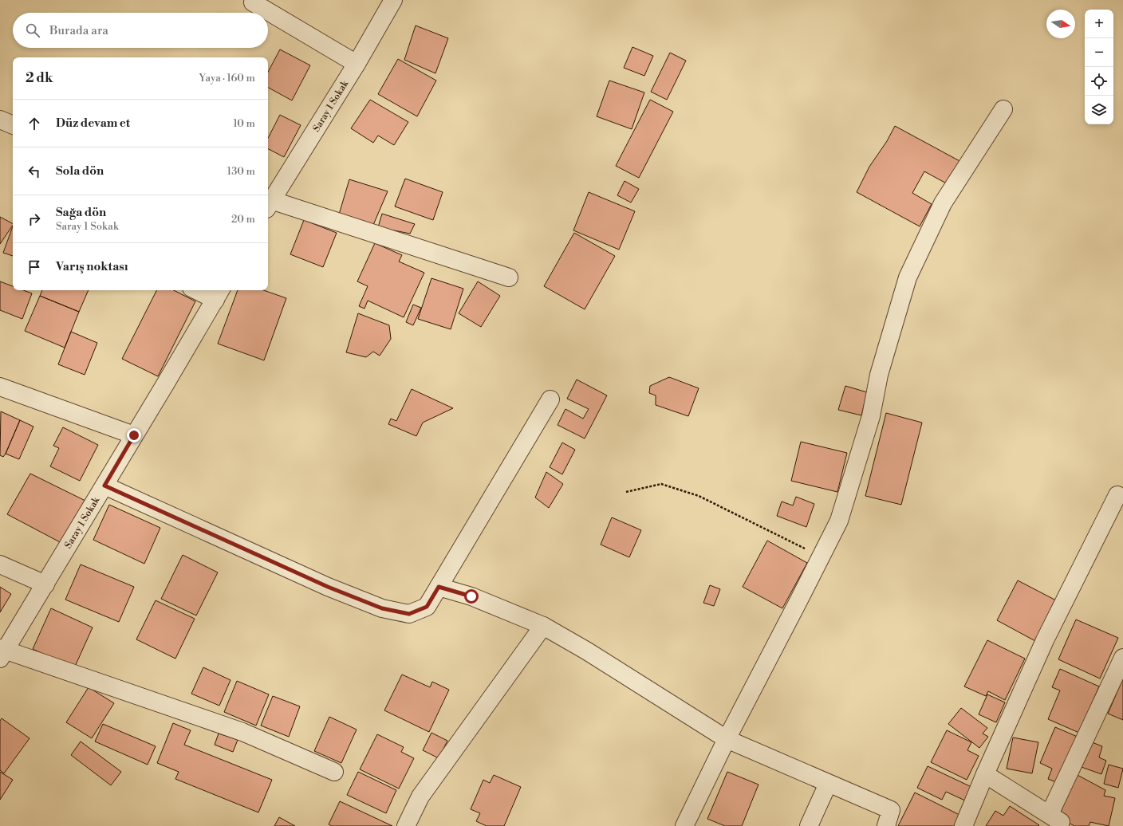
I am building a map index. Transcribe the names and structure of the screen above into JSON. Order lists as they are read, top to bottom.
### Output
{
  "streets": {
    "street": ["Saray 1 Sokak"]
  },
  "north": "right",
  "page": {
    "map_buttons": ["+", "−"],
    "search": "Burada ara",
    "heading": ["2 dk", "Yaya · 160 m"],
    "list": [
      ["Düz devam et", "10 m"],
      ["Sola dön", "130 m"],
      ["Sağa dön", "Saray 1 Sokak", "20 m"],
      "Varış noktası"
    ]
  }
}
